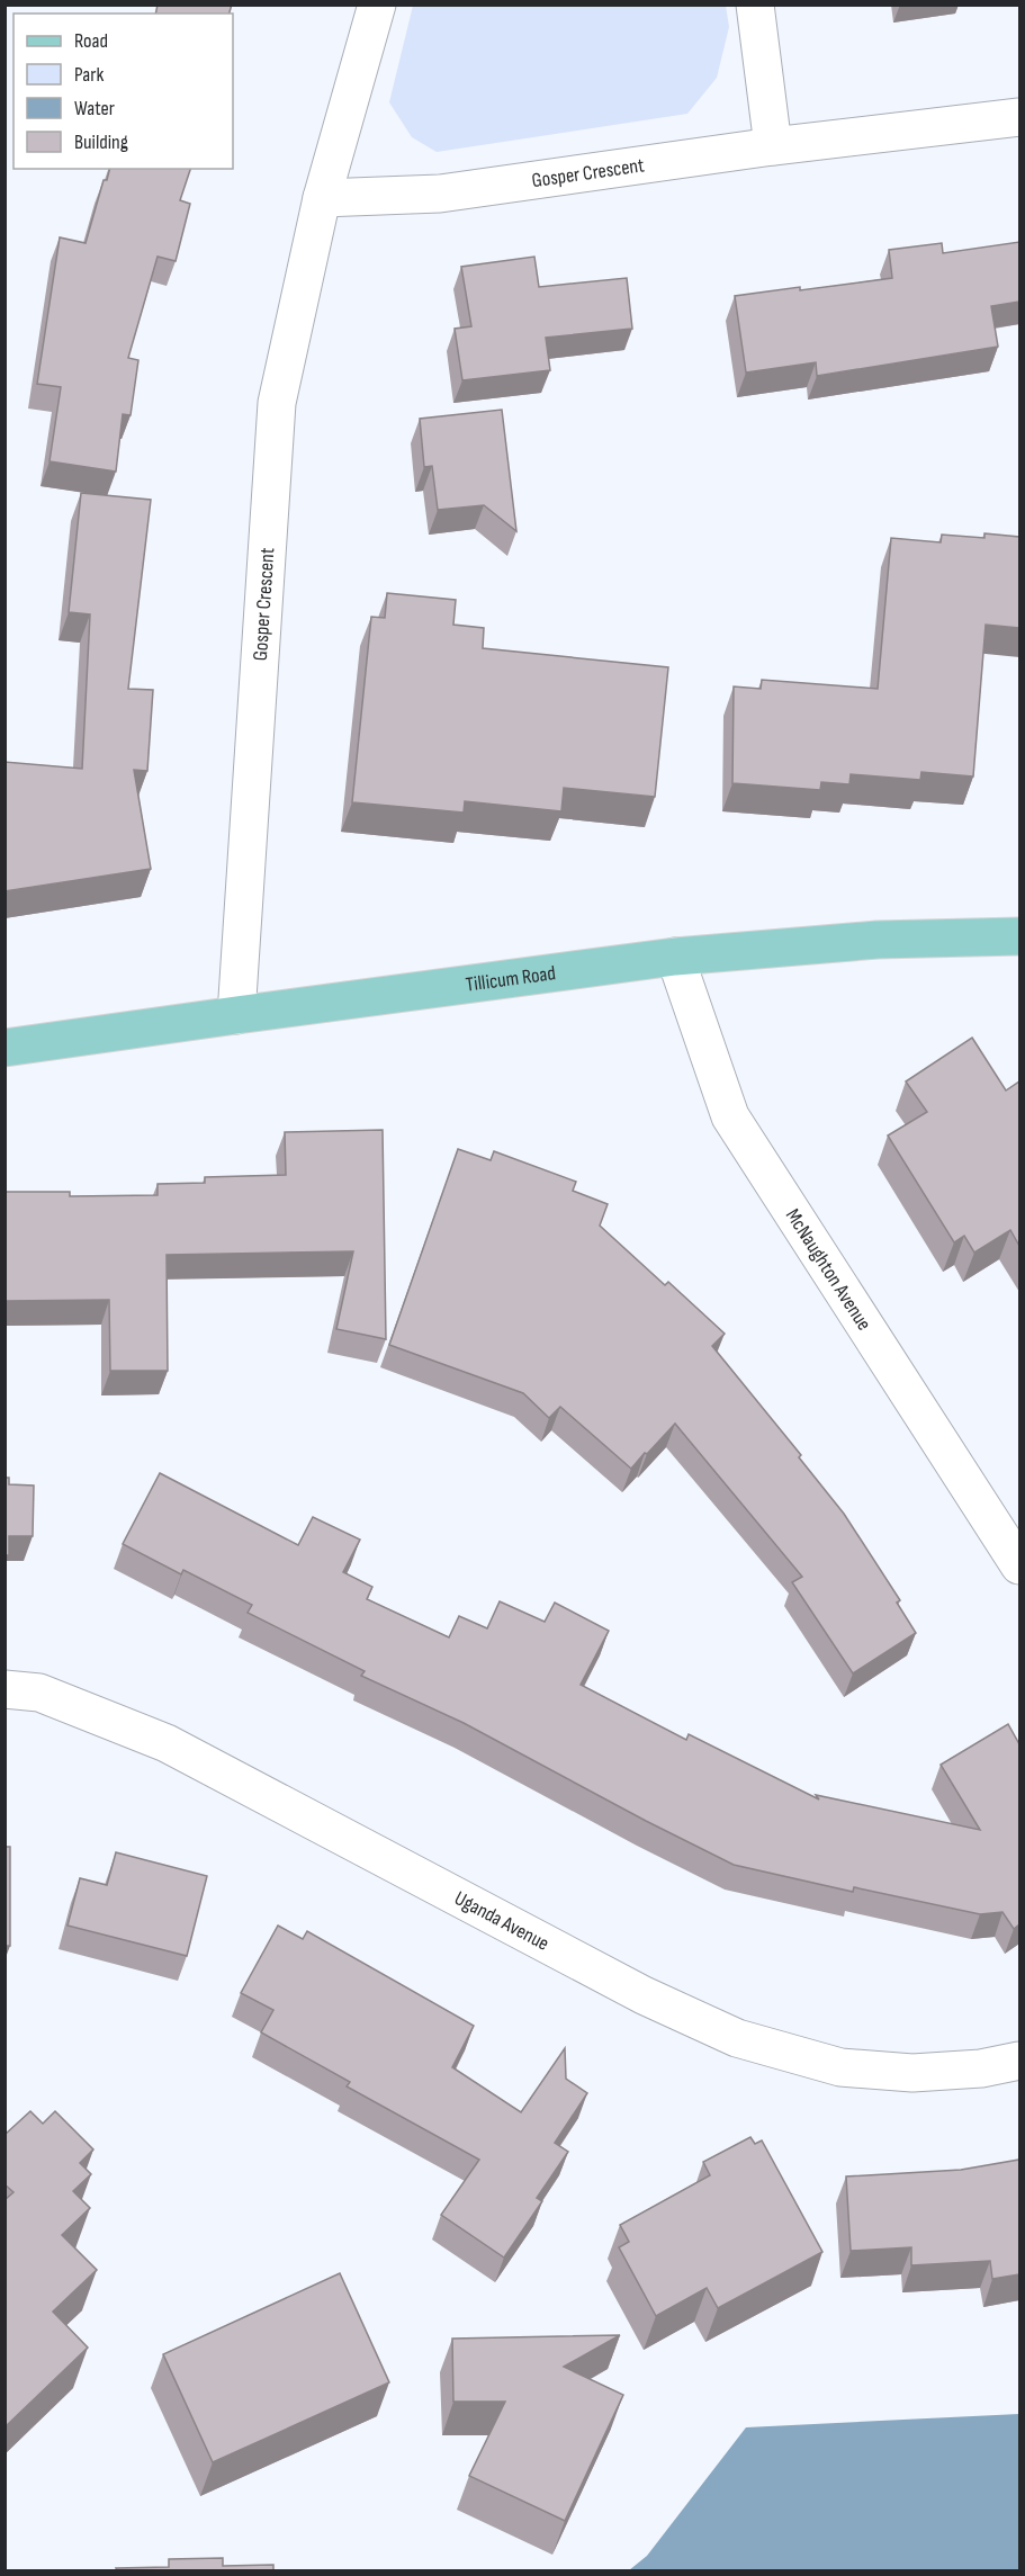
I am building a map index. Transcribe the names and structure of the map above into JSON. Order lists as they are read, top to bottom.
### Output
{
  "streets": {
    "main road": ["Tillicum Road"],
    "street": ["Gosper Crescent", "McNaughton Avenue", "Uganda Avenue"]
  },
  "crossings": [
    ["Gosper Crescent", "Tillicum Road"],
    ["Tillicum Road", "McNaughton Avenue"]
  ],
  "legend": [
    "Road",
    "Park",
    "Water",
    "Building"
  ]
}
